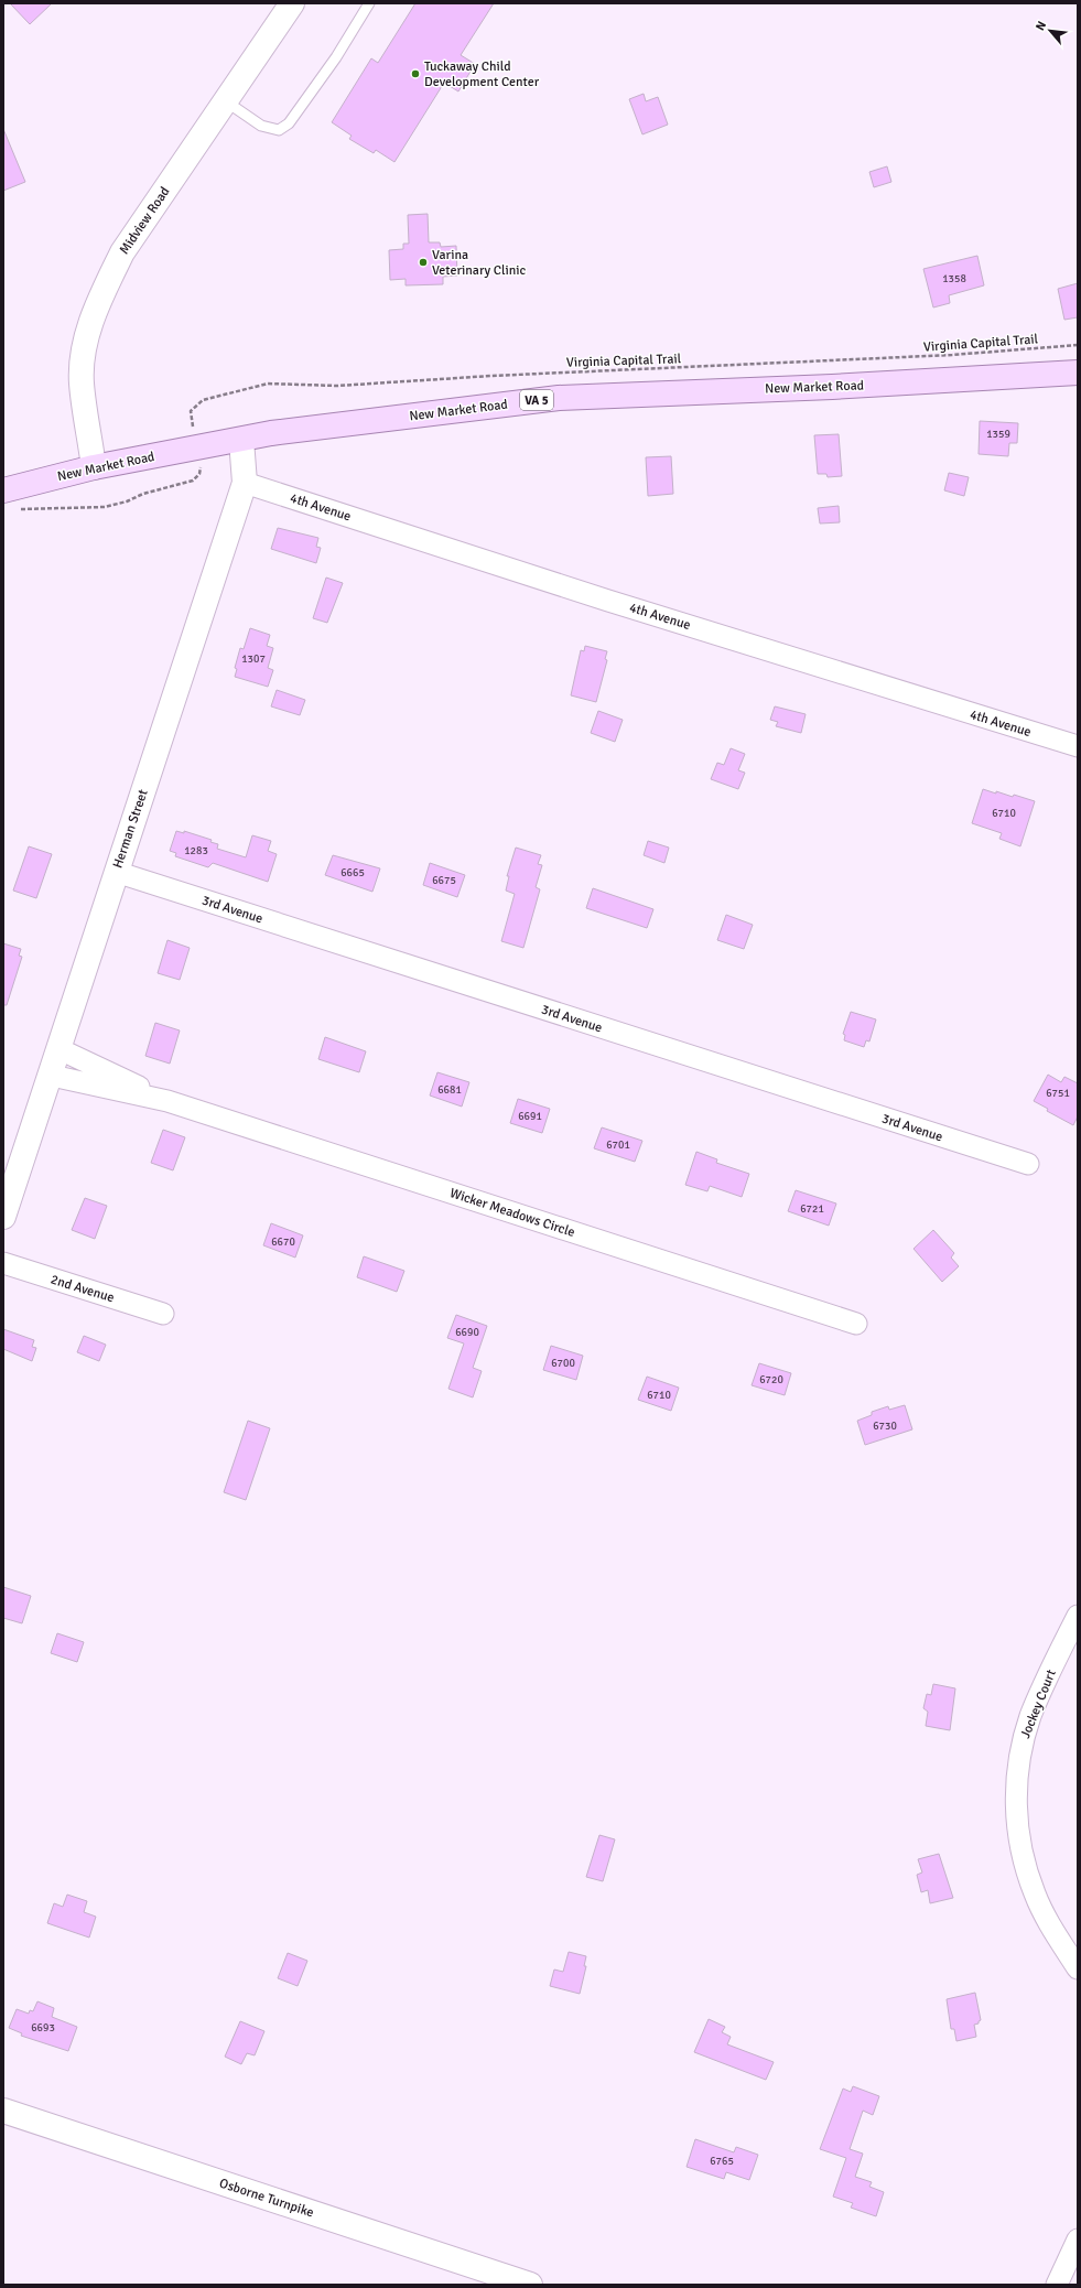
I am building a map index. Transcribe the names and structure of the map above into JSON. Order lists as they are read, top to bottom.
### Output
{
  "streets": {
    "main road": ["New Market Road", "VA 5"],
    "street": [
      "Midview Road",
      "4th Avenue",
      "Herman Street",
      "3rd Avenue",
      "Wicker Meadows Circle",
      "2nd Avenue",
      "Jockey Court",
      "Osborne Turnpike"
    ],
    "path": ["Virginia Capital Trail"]
  },
  "crossings": [
    ["Midview Road", "New Market Road"],
    ["New Market Road", "Herman Street"],
    ["4th Avenue", "Herman Street"],
    ["Herman Street", "3rd Avenue"],
    ["Herman Street", "Wicker Meadows Circle"]
  ],
  "places": ["Tuckaway Child Development Center", "Varina Veterinary Clinic"],
  "house_numbers": [
    "1358",
    "1359",
    "1307",
    "6710",
    "1283",
    "6665",
    "6675",
    "6681",
    "6751",
    "6691",
    "6701",
    "6721",
    "6670",
    "6690",
    "6700",
    "6720",
    "6710",
    "6730",
    "6693",
    "6765"
  ],
  "north": "top left"
}
